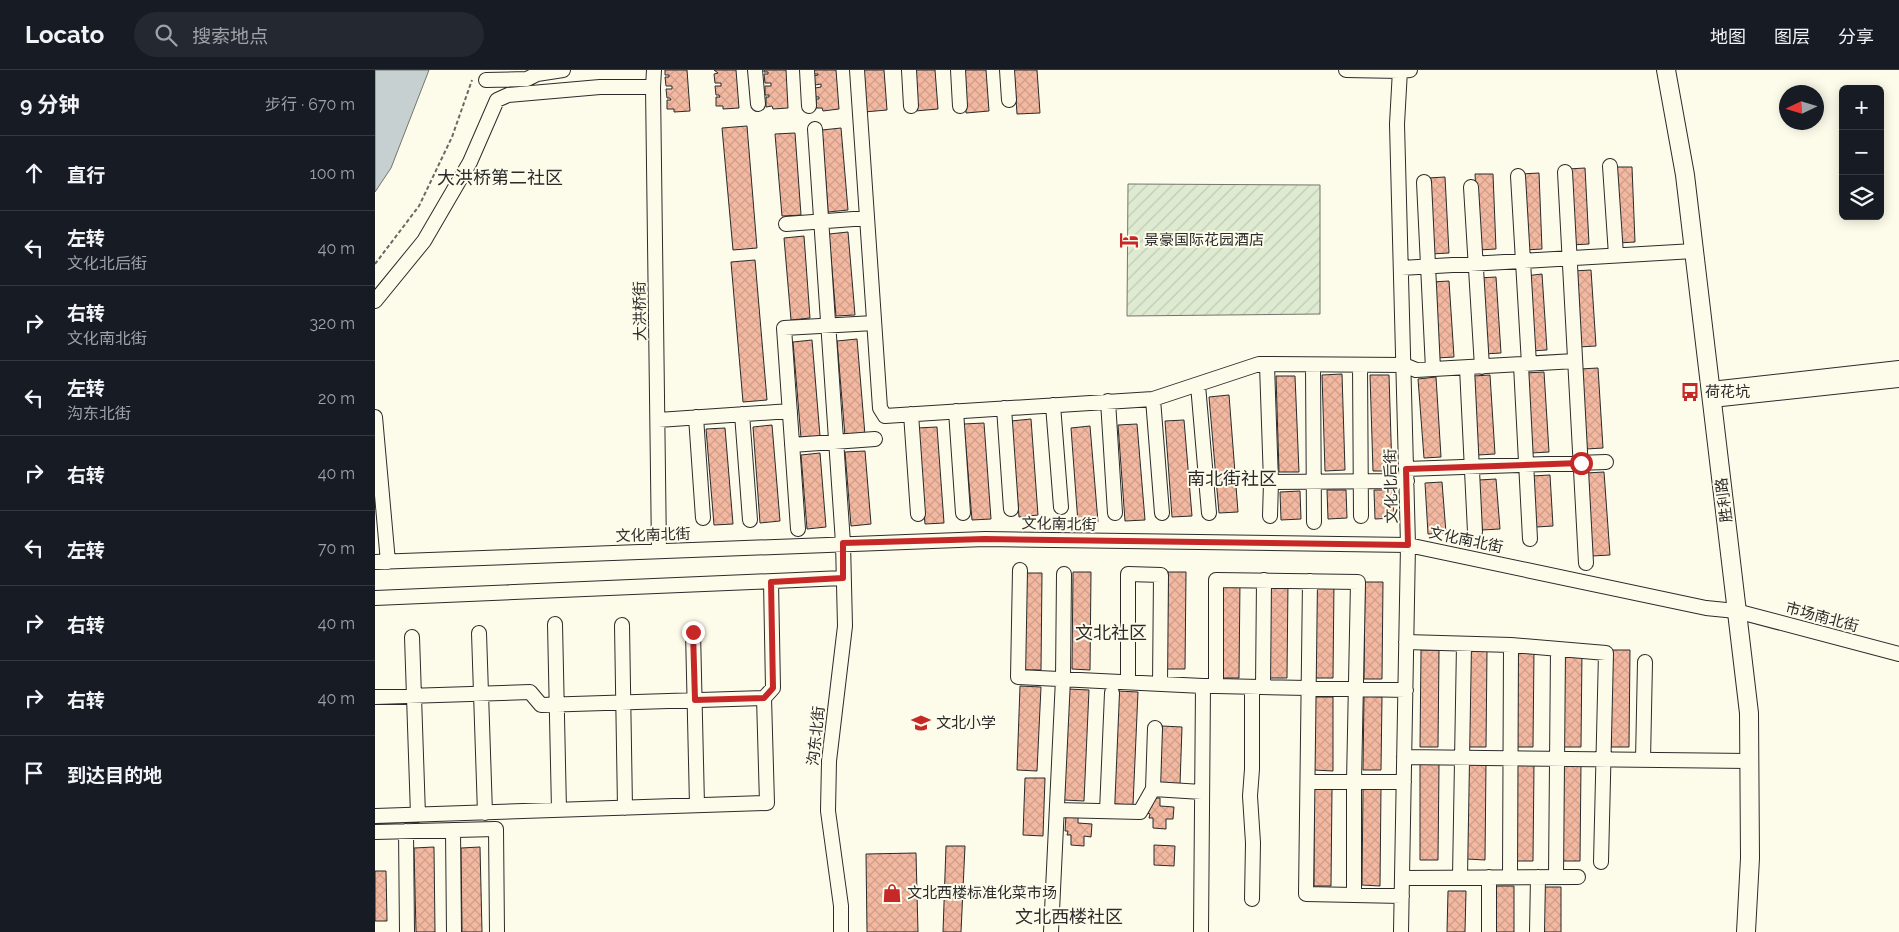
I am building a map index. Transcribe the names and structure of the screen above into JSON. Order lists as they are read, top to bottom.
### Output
{
  "streets": {
    "main road": ["胜利路"],
    "street": [
      "大洪桥街",
      "文化北后街",
      "文化南北街",
      "市场南北街",
      "沟东北街"
    ]
  },
  "crossings": [
    ["大洪桥街", "文化南北街"],
    ["文化北后街", "文化南北街"],
    ["胜利路", "文化南北街"],
    ["胜利路", "市场南北街"],
    ["文化南北街", "市场南北街"],
    ["文化南北街", "沟东北街"]
  ],
  "districts": [
    "大洪桥第二社区",
    "南北街社区",
    "文北社区",
    "文北西楼社区"
  ],
  "places": {
    "hotel": ["景豪国际花园酒店"],
    "bus stop": ["荷花坑"],
    "school or university": ["文北小学"],
    "shop": ["文北西楼标准化菜市场"]
  },
  "north": "left",
  "page": {
    "header": "Locato",
    "search": "搜索地点",
    "nav": ["地图", "图层", "分享"],
    "heading": ["9 分钟", "步行 · 670 m"],
    "map_buttons": ["+", "−"],
    "list": [
      ["直行", "100 m"],
      ["左转", "文化北后街", "40 m"],
      ["右转", "文化南北街", "320 m"],
      ["左转", "沟东北街", "20 m"],
      ["右转", "40 m"],
      ["左转", "70 m"],
      ["右转", "40 m"],
      ["右转", "40 m"],
      "到达目的地"
    ]
  }
}
